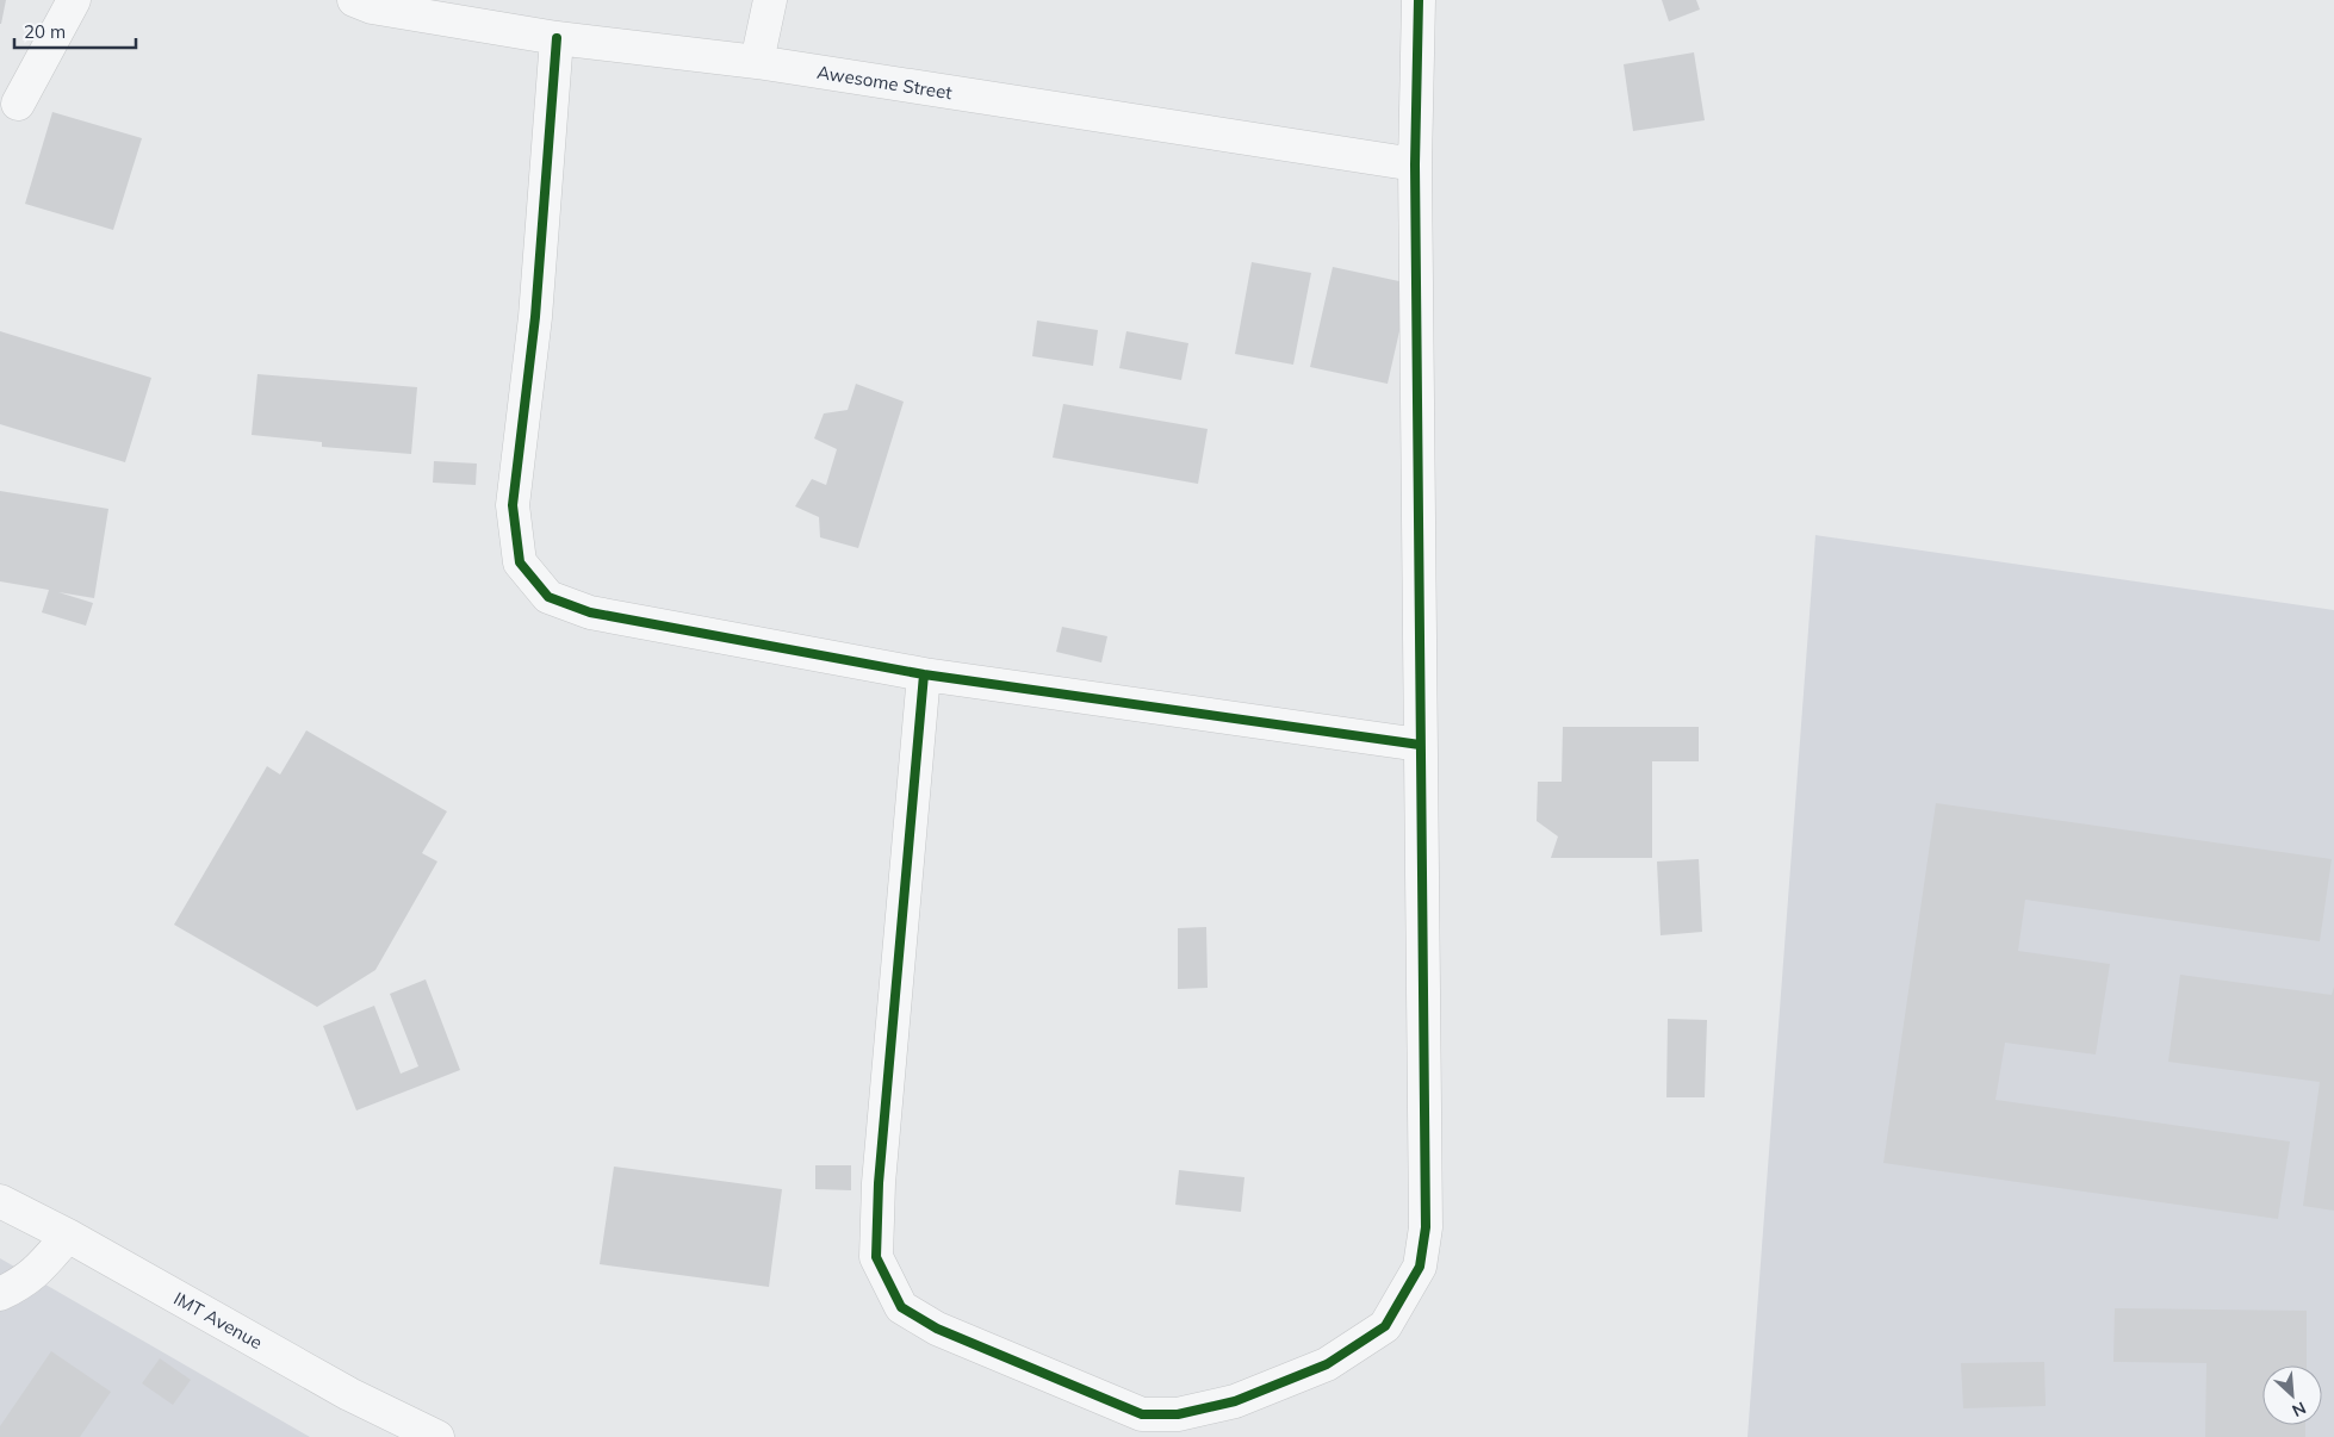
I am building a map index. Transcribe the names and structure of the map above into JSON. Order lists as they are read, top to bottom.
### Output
{
  "streets": {
    "street": ["Awesome Street", "IMT Avenue"]
  },
  "scale_bar": "20 m",
  "north": "bottom right"
}
